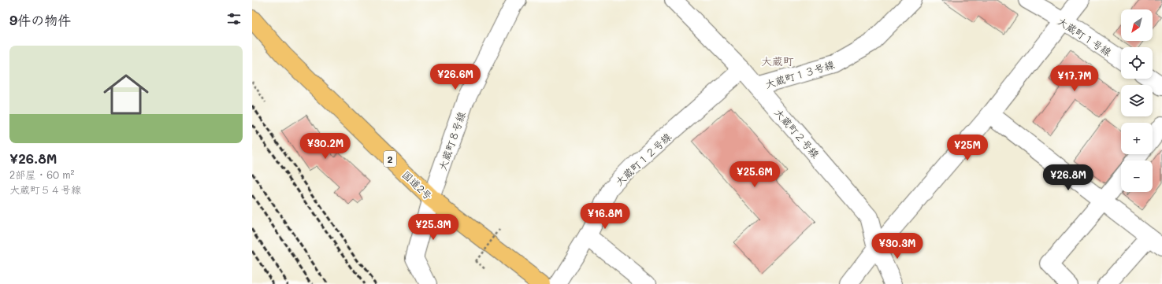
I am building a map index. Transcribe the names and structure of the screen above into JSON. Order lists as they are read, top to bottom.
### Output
{
  "streets": {
    "highway": ["2", "国道2号"],
    "street": [
      "大蔵町１号線",
      "大蔵町１３号線",
      "大蔵町２号線",
      "大蔵町８号線",
      "大蔵町１２号線"
    ]
  },
  "crossings": [
    ["大蔵町１３号線", "大蔵町２号線"],
    ["大蔵町２号線", "大蔵町１２号線"],
    ["大蔵町８号線", "国道2号"]
  ],
  "districts": ["大蔵町"],
  "north": "bottom left",
  "page": {
    "heading": "9件の物件",
    "map_buttons": ["+", "−"],
    "list": [
      {
        "name": "¥26.8M",
        "note": "2部屋 · 60 m² · 大蔵町５４号線"
      }
    ],
    "price": [
      "¥26.6M",
      "¥17.7M",
      "¥30.2M",
      "¥25M",
      "¥25.6M",
      "¥26.8M",
      "¥16.8M",
      "¥25.3M",
      "¥30.3M"
    ]
  }
}
